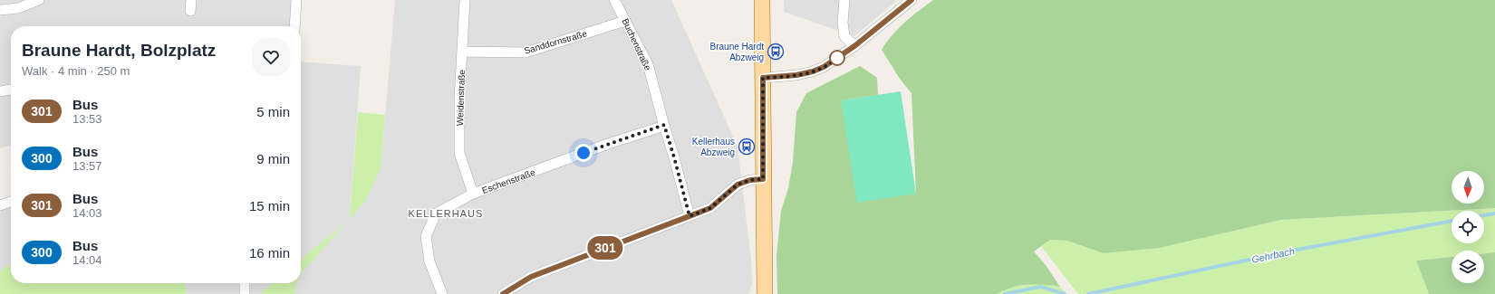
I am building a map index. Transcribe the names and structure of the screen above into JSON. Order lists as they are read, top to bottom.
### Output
{
  "streets": {
    "street": [
      "Sanddornstraße",
      "Buchenstraße",
      "Weidenstraße",
      "Eschenstraße"
    ]
  },
  "crossings": [
    ["Sanddornstraße", "Buchenstraße"],
    ["Sanddornstraße", "Weidenstraße"],
    ["Buchenstraße", "Eschenstraße"],
    ["Weidenstraße", "Eschenstraße"]
  ],
  "districts": ["KELLERHAUS"],
  "water": ["Gehrbach"],
  "places": {
    "bus stop": ["Braune Hardt Abzweig", "Kellerhaus Abzweig"]
  },
  "lines": ["bus line 301"],
  "north": "bottom",
  "page": {
    "on_map": "301",
    "heading": ["Braune Hardt, Bolzplatz", "Walk · 4 min · 250 m"],
    "list": [
      {
        "mark": "301",
        "name": "Bus",
        "note": "13:53",
        "value": "5 min"
      },
      {
        "mark": "300",
        "name": "Bus",
        "note": "13:57",
        "value": "9 min"
      },
      {
        "mark": "301",
        "name": "Bus",
        "note": "14:03",
        "value": "15 min"
      },
      {
        "mark": "300",
        "name": "Bus",
        "note": "14:04",
        "value": "16 min"
      }
    ]
  }
}
